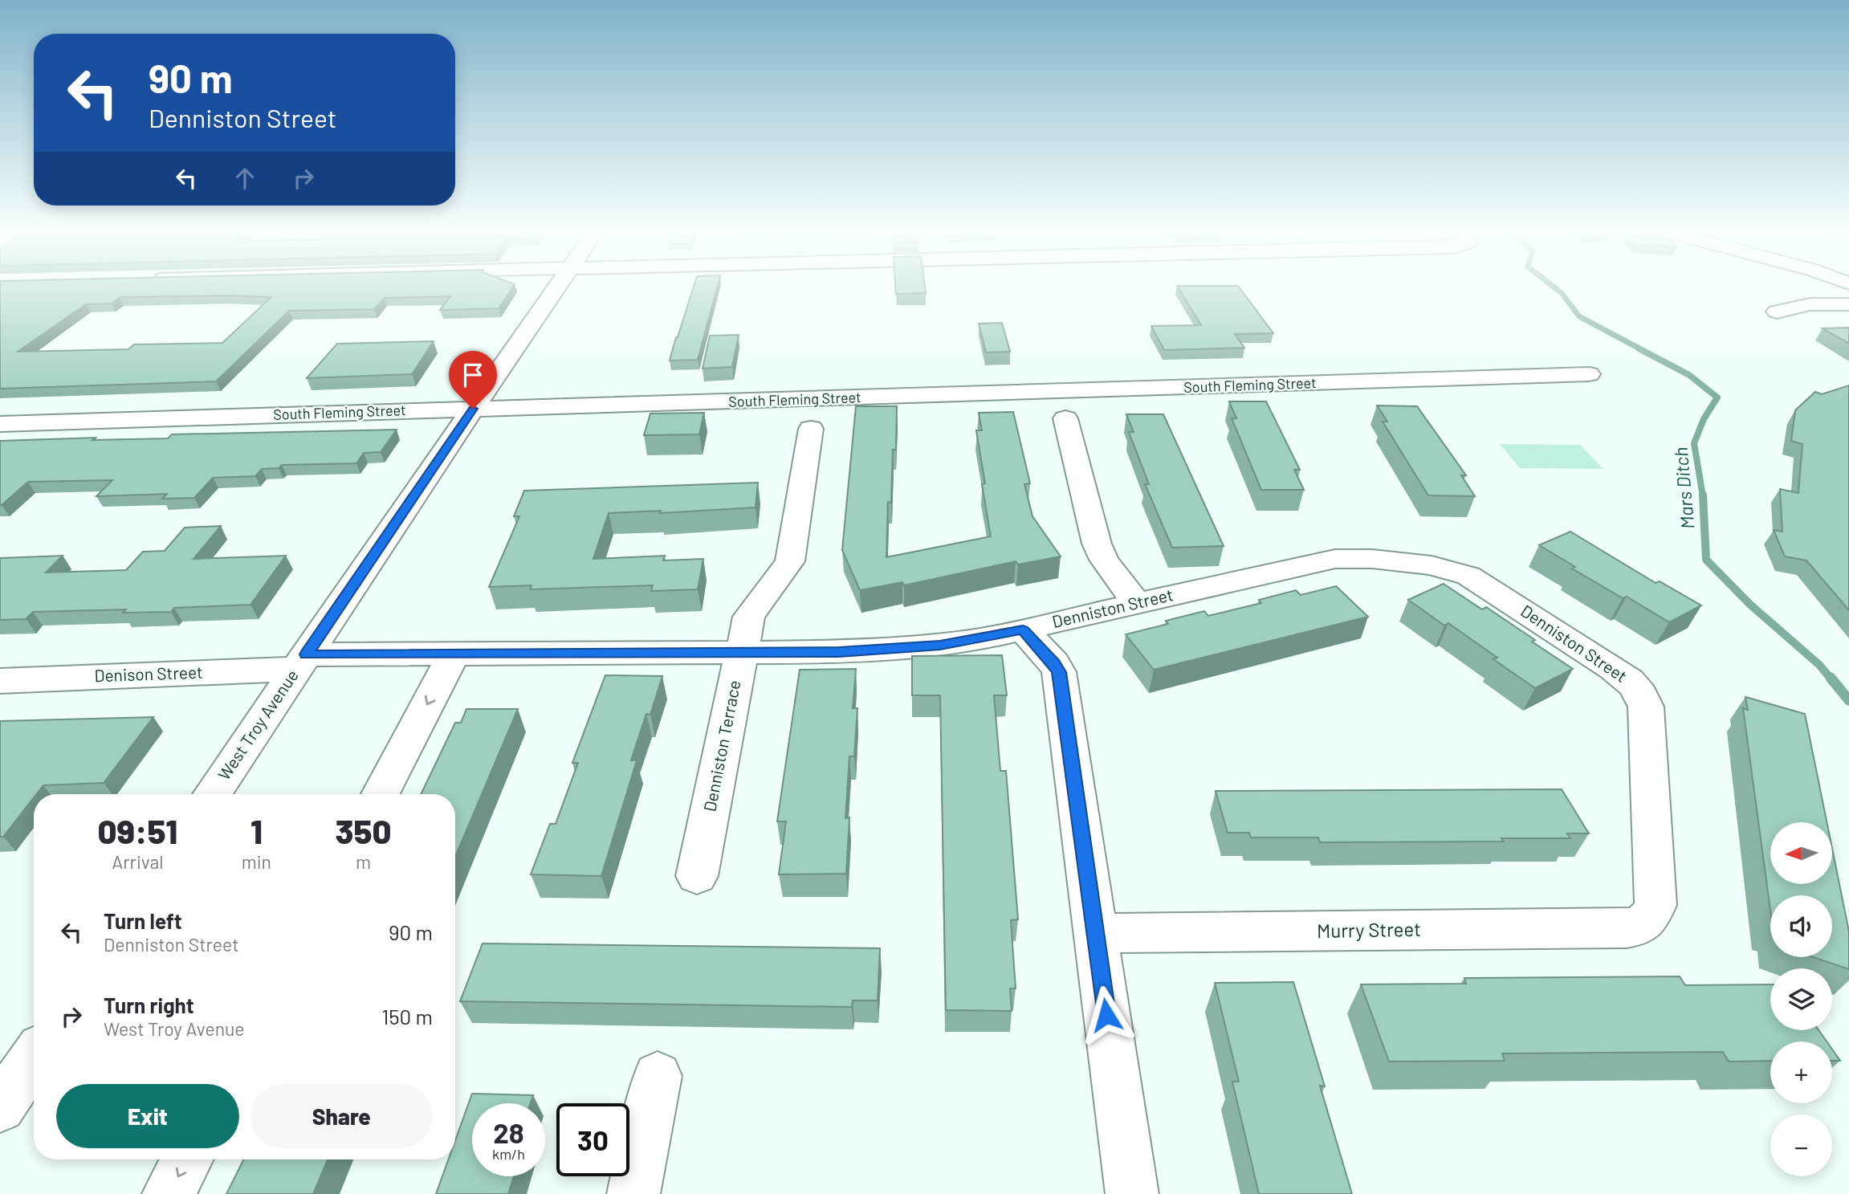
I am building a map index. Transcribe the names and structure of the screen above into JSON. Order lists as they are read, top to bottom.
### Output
{
  "streets": {
    "street": [
      "South Fleming Street",
      "Denniston Street",
      "Denison Street",
      "West Troy Avenue",
      "Denniston Terrace",
      "Murry Street"
    ]
  },
  "crossings": [
    ["South Fleming Street", "West Troy Avenue"],
    ["Denniston Street", "Denison Street"],
    ["Denniston Street", "West Troy Avenue"],
    ["Denniston Street", "Denniston Terrace"],
    ["Denniston Street", "Murry Street"],
    ["Denison Street", "West Troy Avenue"]
  ],
  "water": ["Mars Ditch"],
  "north": "left",
  "page": {
    "turn": ["90 m", "Denniston Street"],
    "eta": [
      "09:51",
      "Arrival",
      "1",
      "min",
      "350",
      "m"
    ],
    "map_buttons": ["+", "−"],
    "list": [
      {
        "name": "Turn left",
        "note": "Denniston Street",
        "value": "90 m"
      },
      {
        "name": "Turn right",
        "note": "West Troy Avenue",
        "value": "150 m"
      }
    ],
    "buttons": ["Exit", "Share"],
    "speed": "28 km/h",
    "limit": "30"
  }
}
